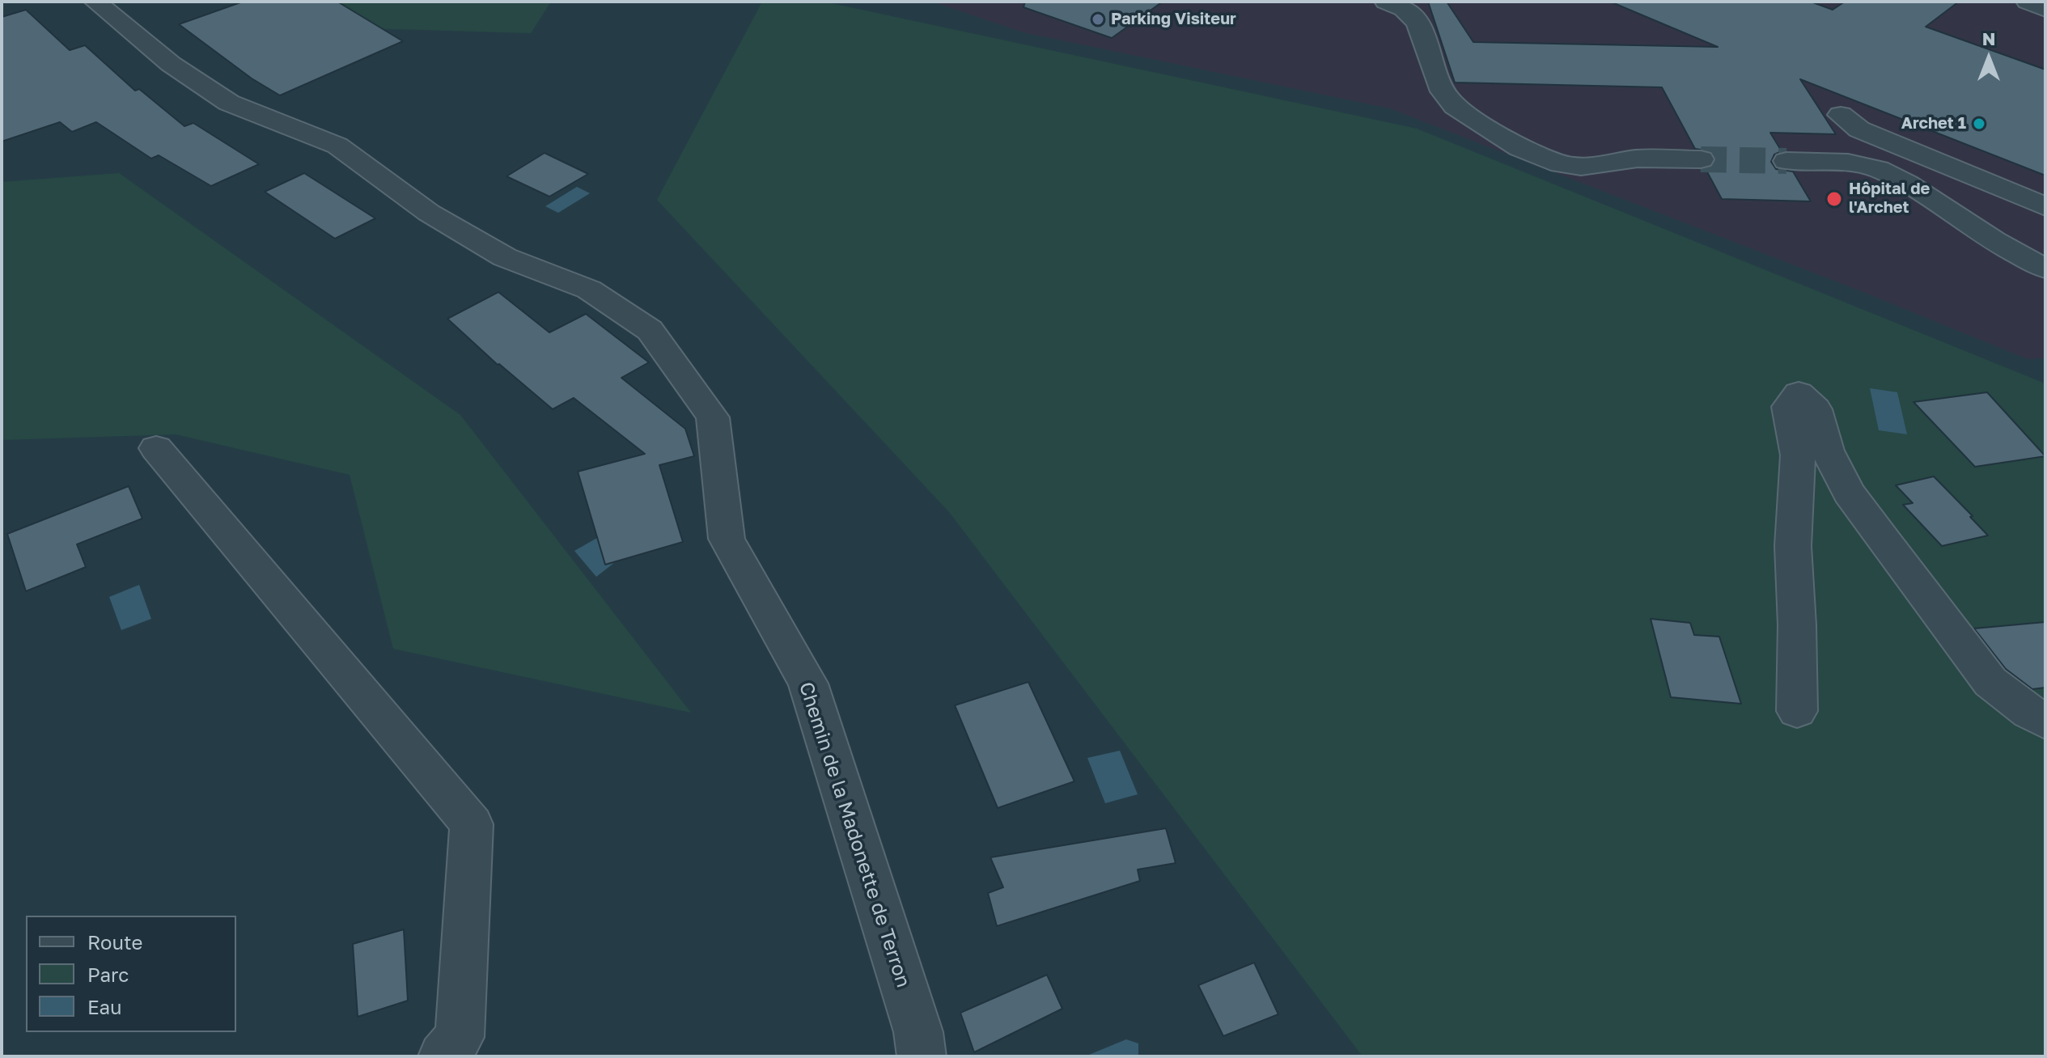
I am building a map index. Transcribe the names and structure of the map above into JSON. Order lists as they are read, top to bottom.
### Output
{
  "streets": {
    "street": ["Chemin de la Madonette de Terron"]
  },
  "places": ["Parking Visiteur", "Archet 1", "Hôpital de l'Archet"],
  "legend": ["Route", "Parc", "Eau"],
  "north": "top"
}
